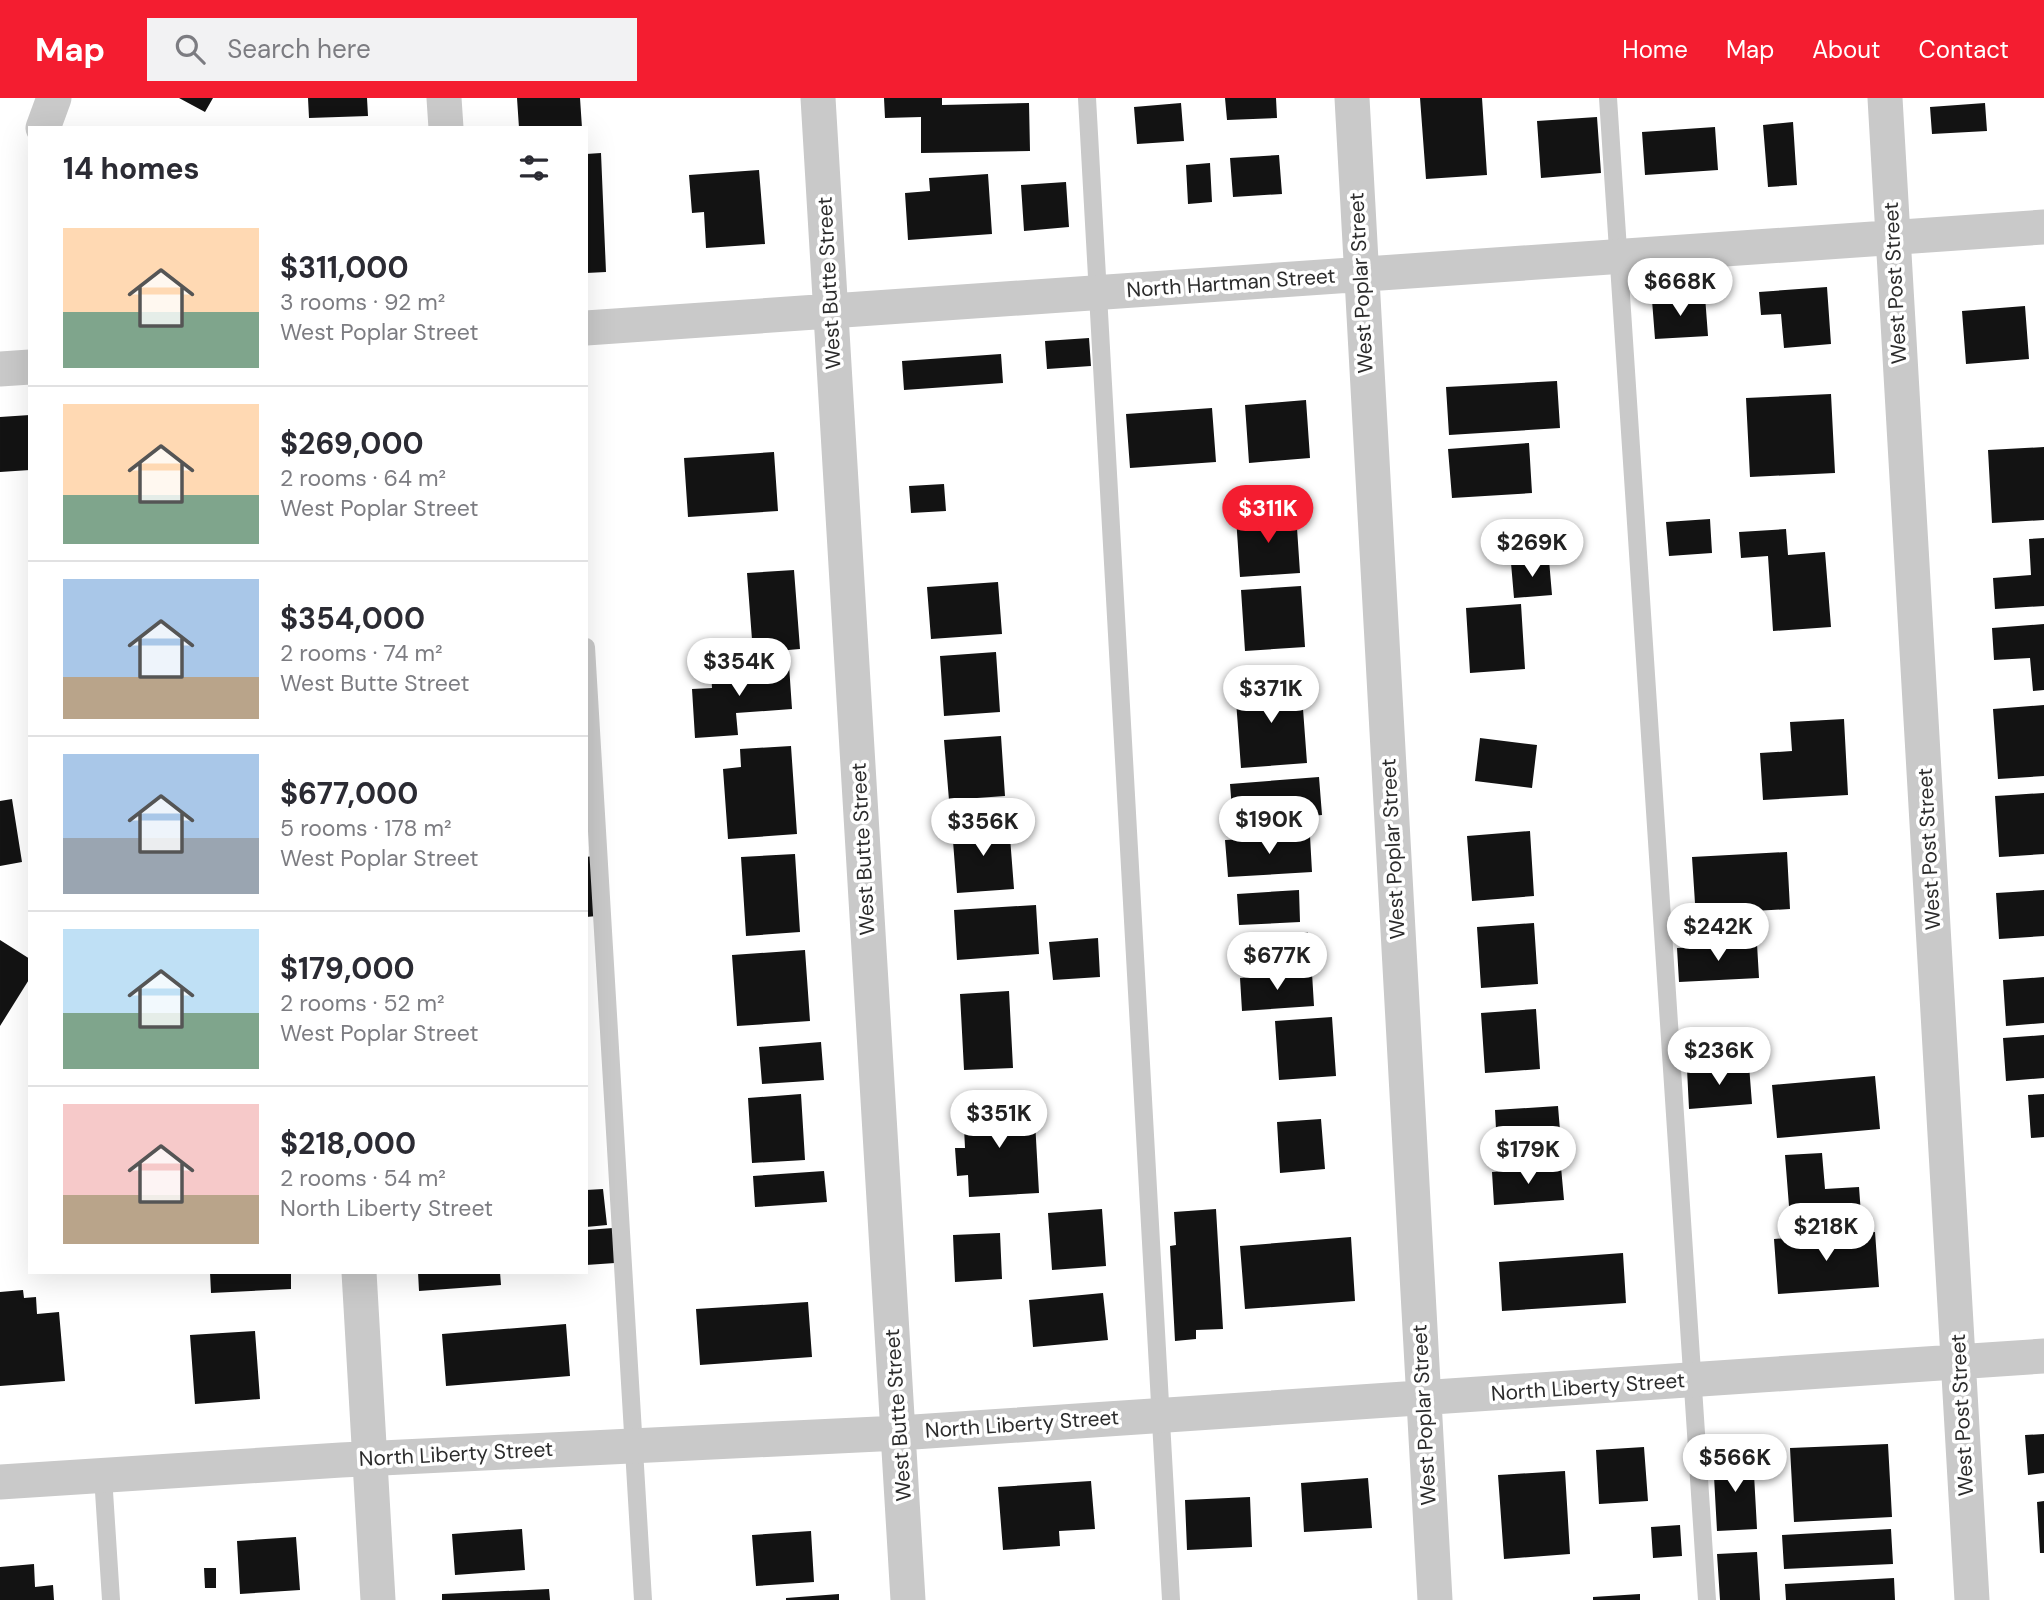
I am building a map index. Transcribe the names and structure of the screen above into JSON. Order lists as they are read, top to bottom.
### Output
{
  "streets": {
    "street": [
      "West Butte Street",
      "North Hartman Street",
      "West Poplar Street",
      "West Post Street",
      "North Liberty Street"
    ]
  },
  "crossings": [
    ["West Butte Street", "North Hartman Street"],
    ["West Butte Street", "North Liberty Street"],
    ["North Hartman Street", "West Poplar Street"],
    ["North Hartman Street", "West Post Street"],
    ["West Poplar Street", "North Liberty Street"],
    ["West Post Street", "North Liberty Street"]
  ],
  "page": {
    "header": "Map",
    "search": "Search here",
    "nav": [
      "Home",
      "Map",
      "About",
      "Contact"
    ],
    "heading": "14 homes",
    "list": [
      {
        "name": "$311,000",
        "note": "3 rooms · 92 m² · West Poplar Street"
      },
      {
        "name": "$269,000",
        "note": "2 rooms · 64 m² · West Poplar Street"
      },
      {
        "name": "$354,000",
        "note": "2 rooms · 74 m² · West Butte Street"
      },
      {
        "name": "$677,000",
        "note": "5 rooms · 178 m² · West Poplar Street"
      },
      {
        "name": "$179,000",
        "note": "2 rooms · 52 m² · West Poplar Street"
      },
      {
        "name": "$218,000",
        "note": "2 rooms · 54 m² · North Liberty Street"
      }
    ],
    "price": [
      "$668K",
      "$311K",
      "$269K",
      "$354K",
      "$371K",
      "$190K",
      "$356K",
      "$242K",
      "$677K",
      "$236K",
      "$351K",
      "$179K",
      "$218K",
      "$566K"
    ]
  }
}
